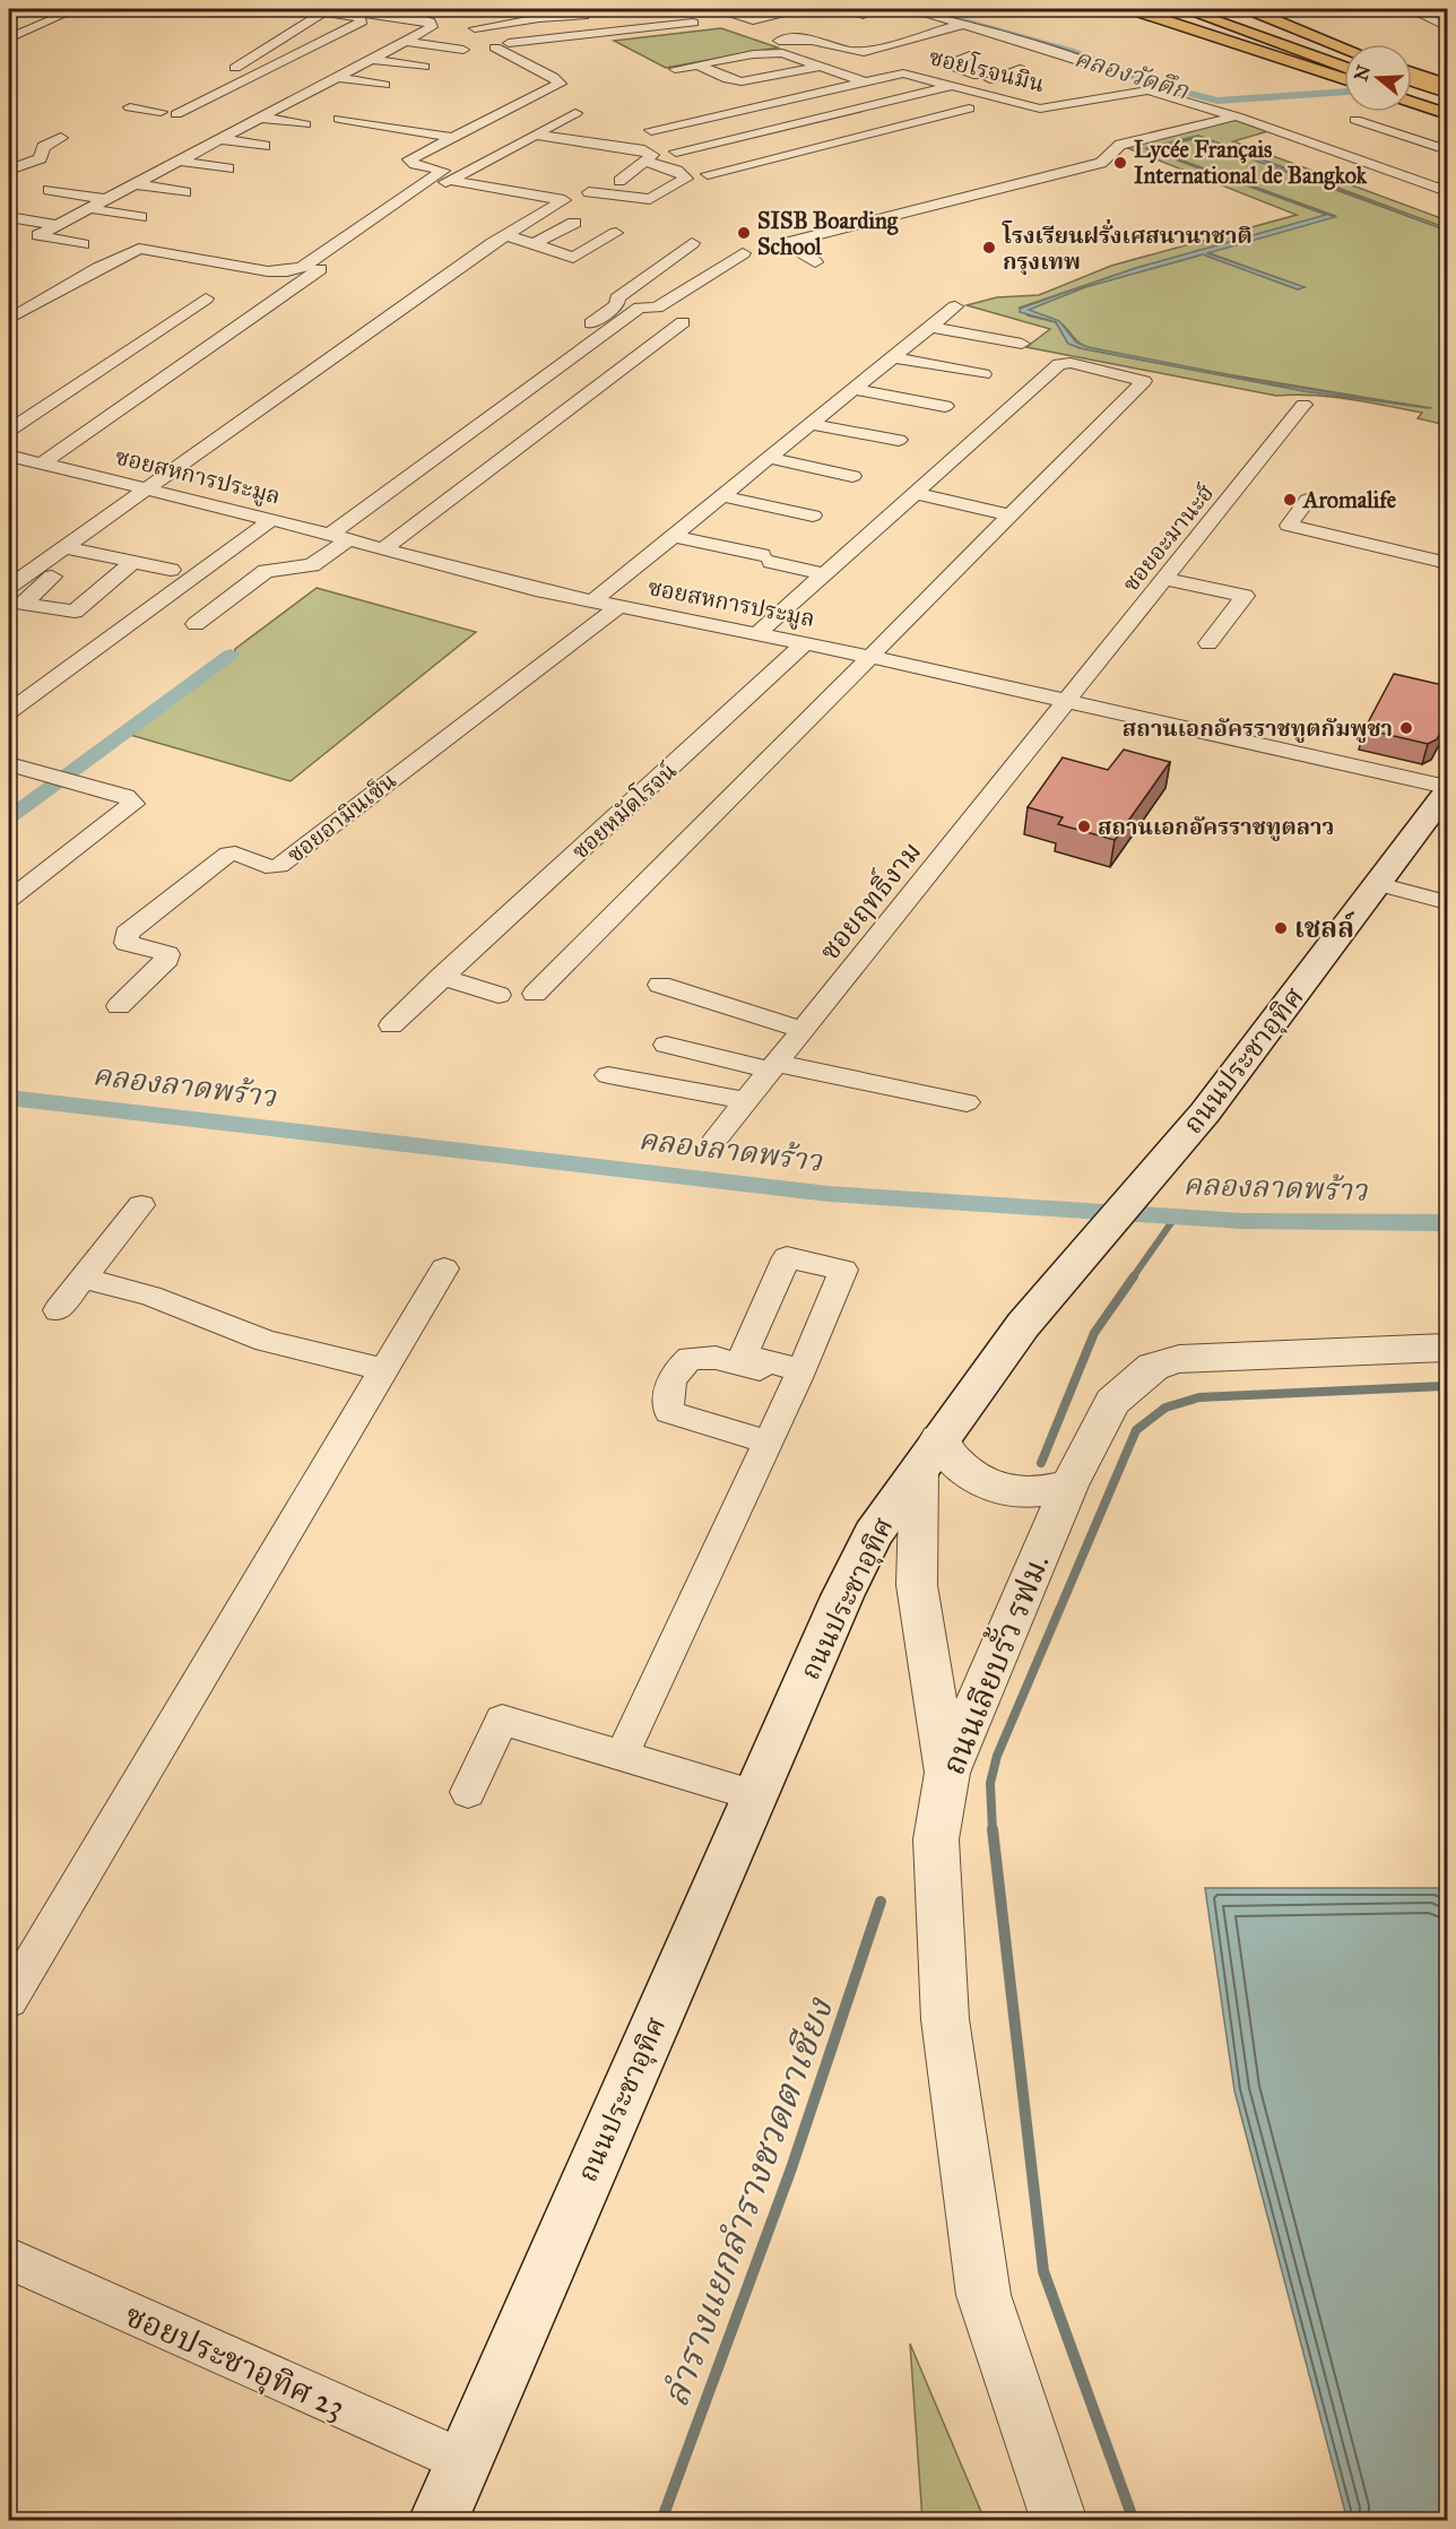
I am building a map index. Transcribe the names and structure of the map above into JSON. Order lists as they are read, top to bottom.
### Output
{
  "streets": {
    "main road": ["ถนนประชาอุทิศ"],
    "street": [
      "ซอยโรจนมิน",
      "ซอยสหการประมูล",
      "ซอยอะมานะฮ์",
      "ซอยหมัดโรจน์",
      "ซอยอามินเซ็น",
      "ซอยฤทธิ์งาม",
      "ถนนเลียบรั้ว รฟม.",
      "ซอยประชาอุทิศ 23"
    ]
  },
  "crossings": [
    ["ซอยสหการประมูล", "ซอยอะมานะฮ์"],
    ["ซอยสหการประมูล", "ซอยหมัดโรจน์"],
    ["ซอยสหการประมูล", "ซอยอามินเซ็น"],
    ["ซอยสหการประมูล", "ซอยฤทธิ์งาม"],
    ["ซอยสหการประมูล", "ถนนประชาอุทิศ"],
    ["ซอยอะมานะฮ์", "ซอยฤทธิ์งาม"],
    ["ถนนประชาอุทิศ", "ซอยประชาอุทิศ 23"]
  ],
  "water": ["คลองวัดตึก", "คลองลาดพร้าว", "ลำรางแยกลำรางชวดตาเชียง"],
  "places": [
    "Lycée Français International de Bangkok",
    "SISB Boarding School",
    "โรงเรียนฝรั่งเศสนานาชาติ กรุงเทพ",
    "Aromalife",
    "สถานเอกอัครราชทูตกัมพูชา",
    "สถานเอกอัครราชทูตลาว",
    "เชลล์"
  ],
  "north": "left"
}
